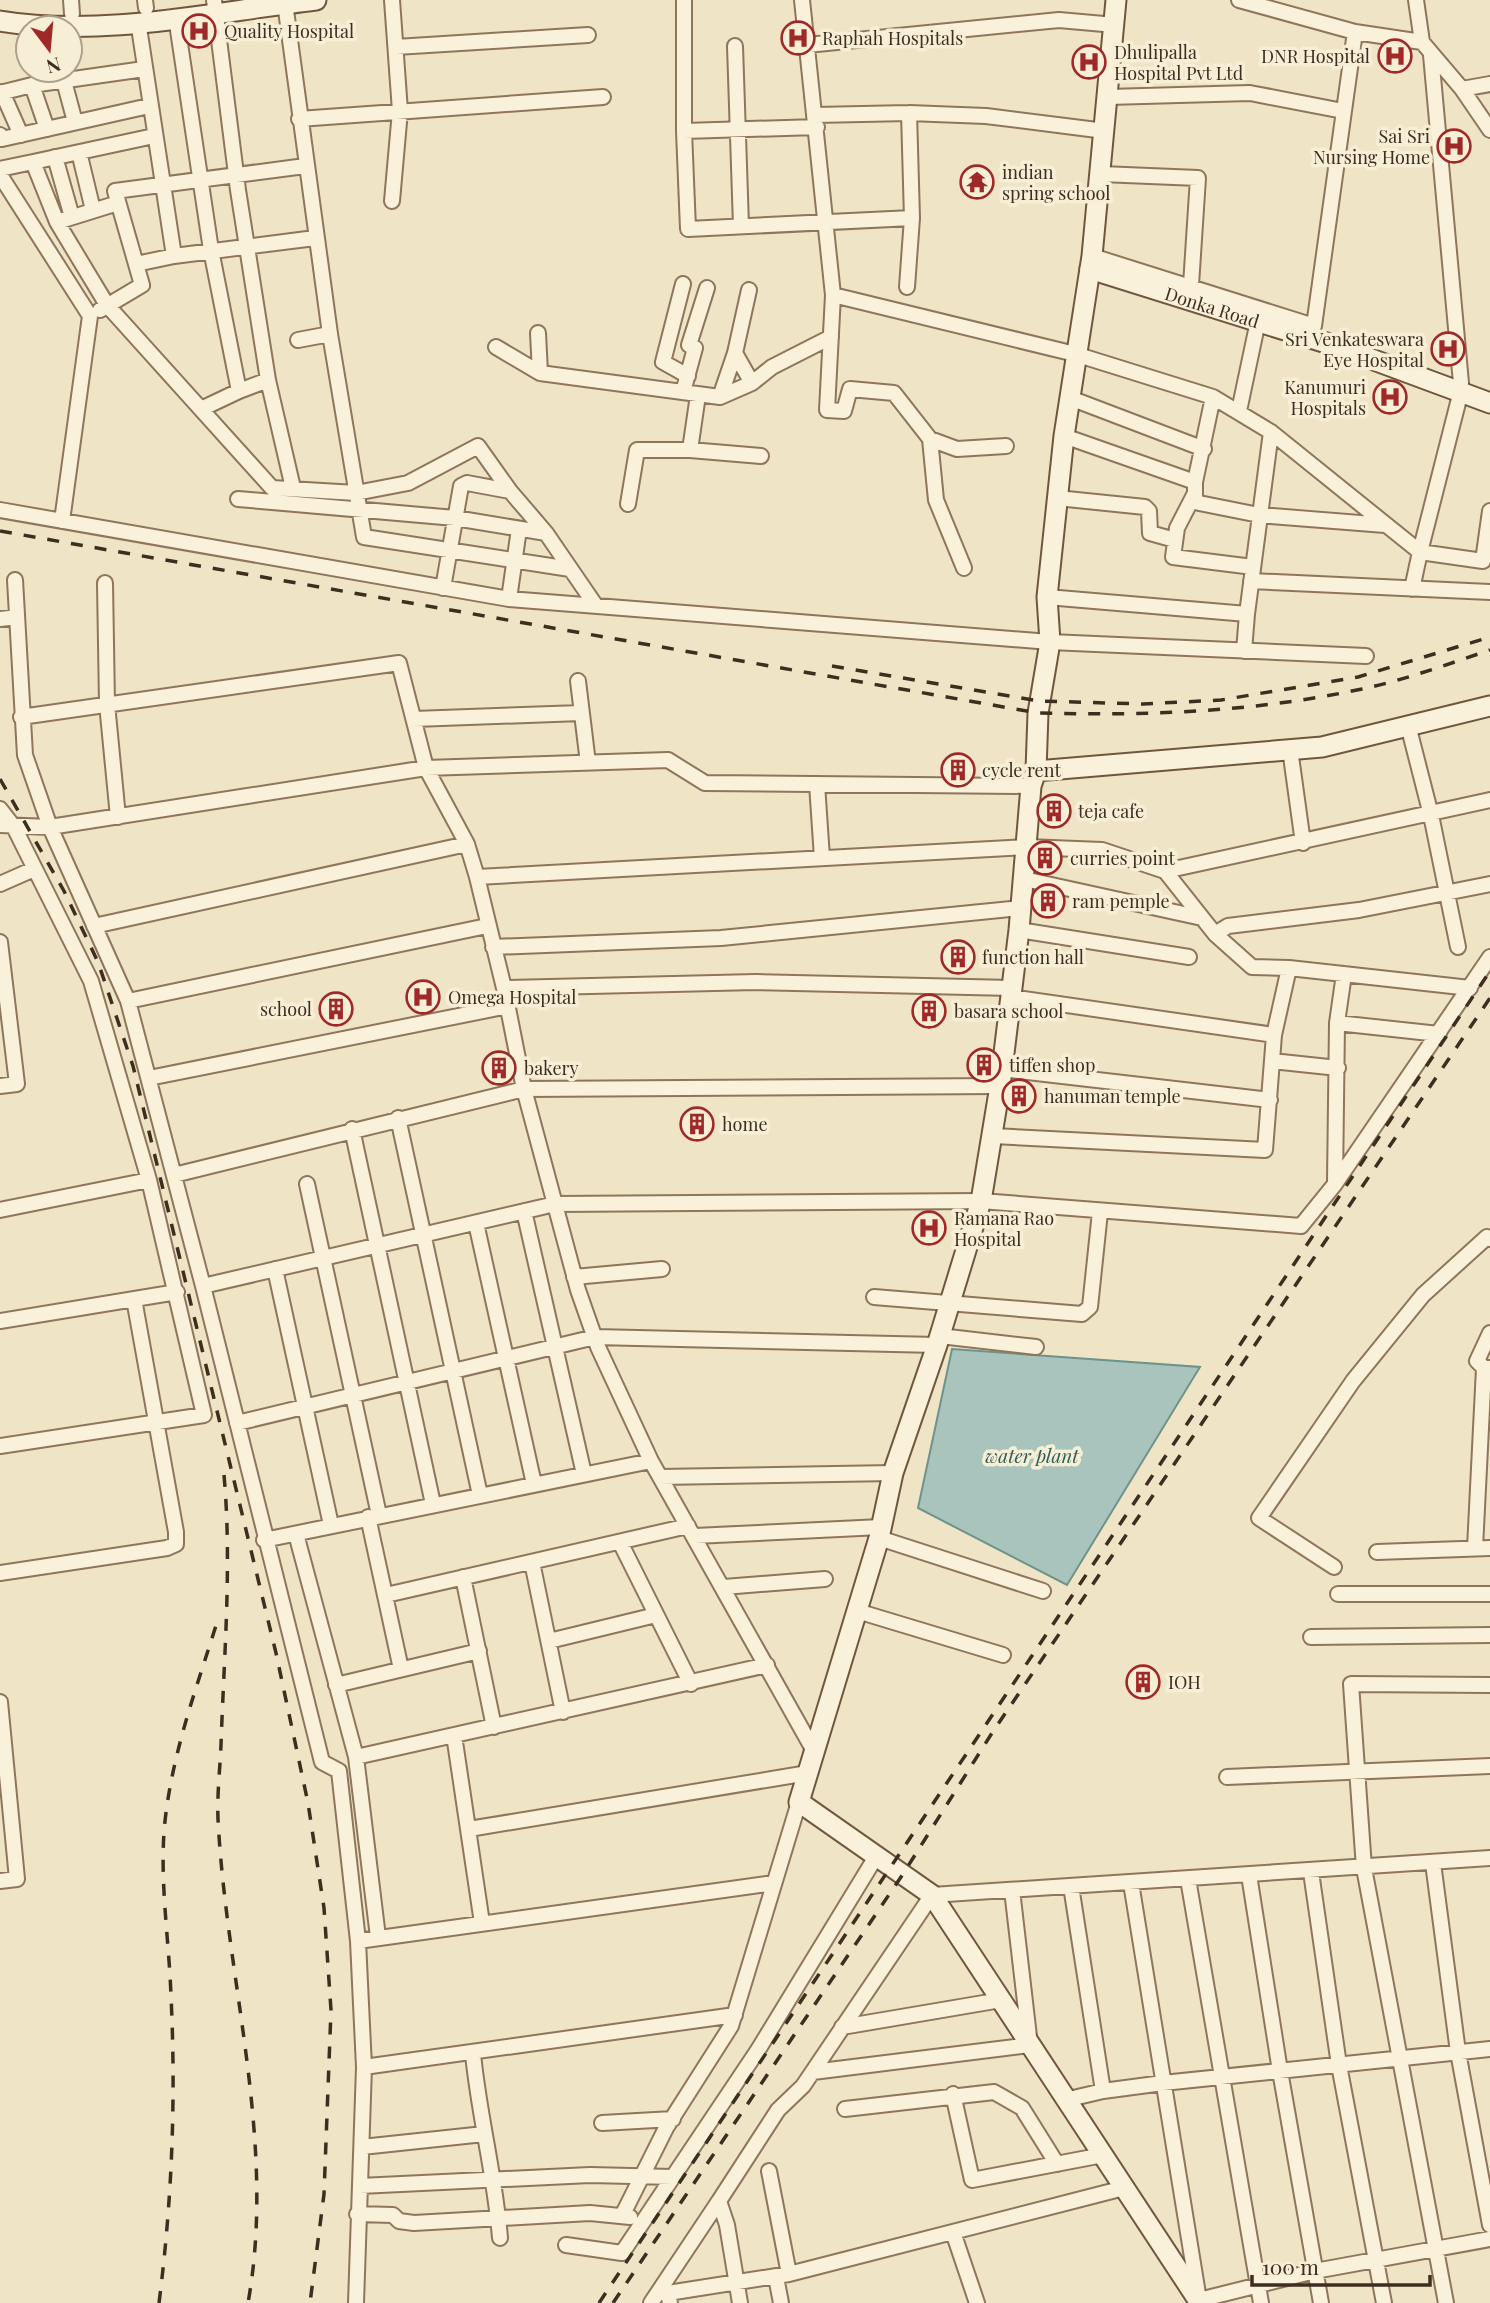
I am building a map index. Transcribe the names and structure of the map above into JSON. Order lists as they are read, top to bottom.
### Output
{
  "streets": {
    "main road": ["Donka Road"]
  },
  "water": ["water plant"],
  "places": {
    "hospital": [
      "Quality Hospital",
      "Raphah Hospitals",
      "DNR Hospital",
      "Dhulipalla Hospital Pvt Ltd",
      "Sai Sri Nursing Home",
      "Sri Venkateswara Eye Hospital",
      "Kanumuri Hospitals",
      "Omega Hospital",
      "Ramana Rao Hospital"
    ],
    "temple": ["indian spring school"],
    "building": [
      "cycle rent",
      "teja cafe",
      "curries point",
      "ram pemple",
      "function hall",
      "school",
      "basara school",
      "tiffen shop",
      "bakery",
      "hanuman temple",
      "home",
      "IOH"
    ]
  },
  "scale_bar": "100 m",
  "north": "bottom"
}
